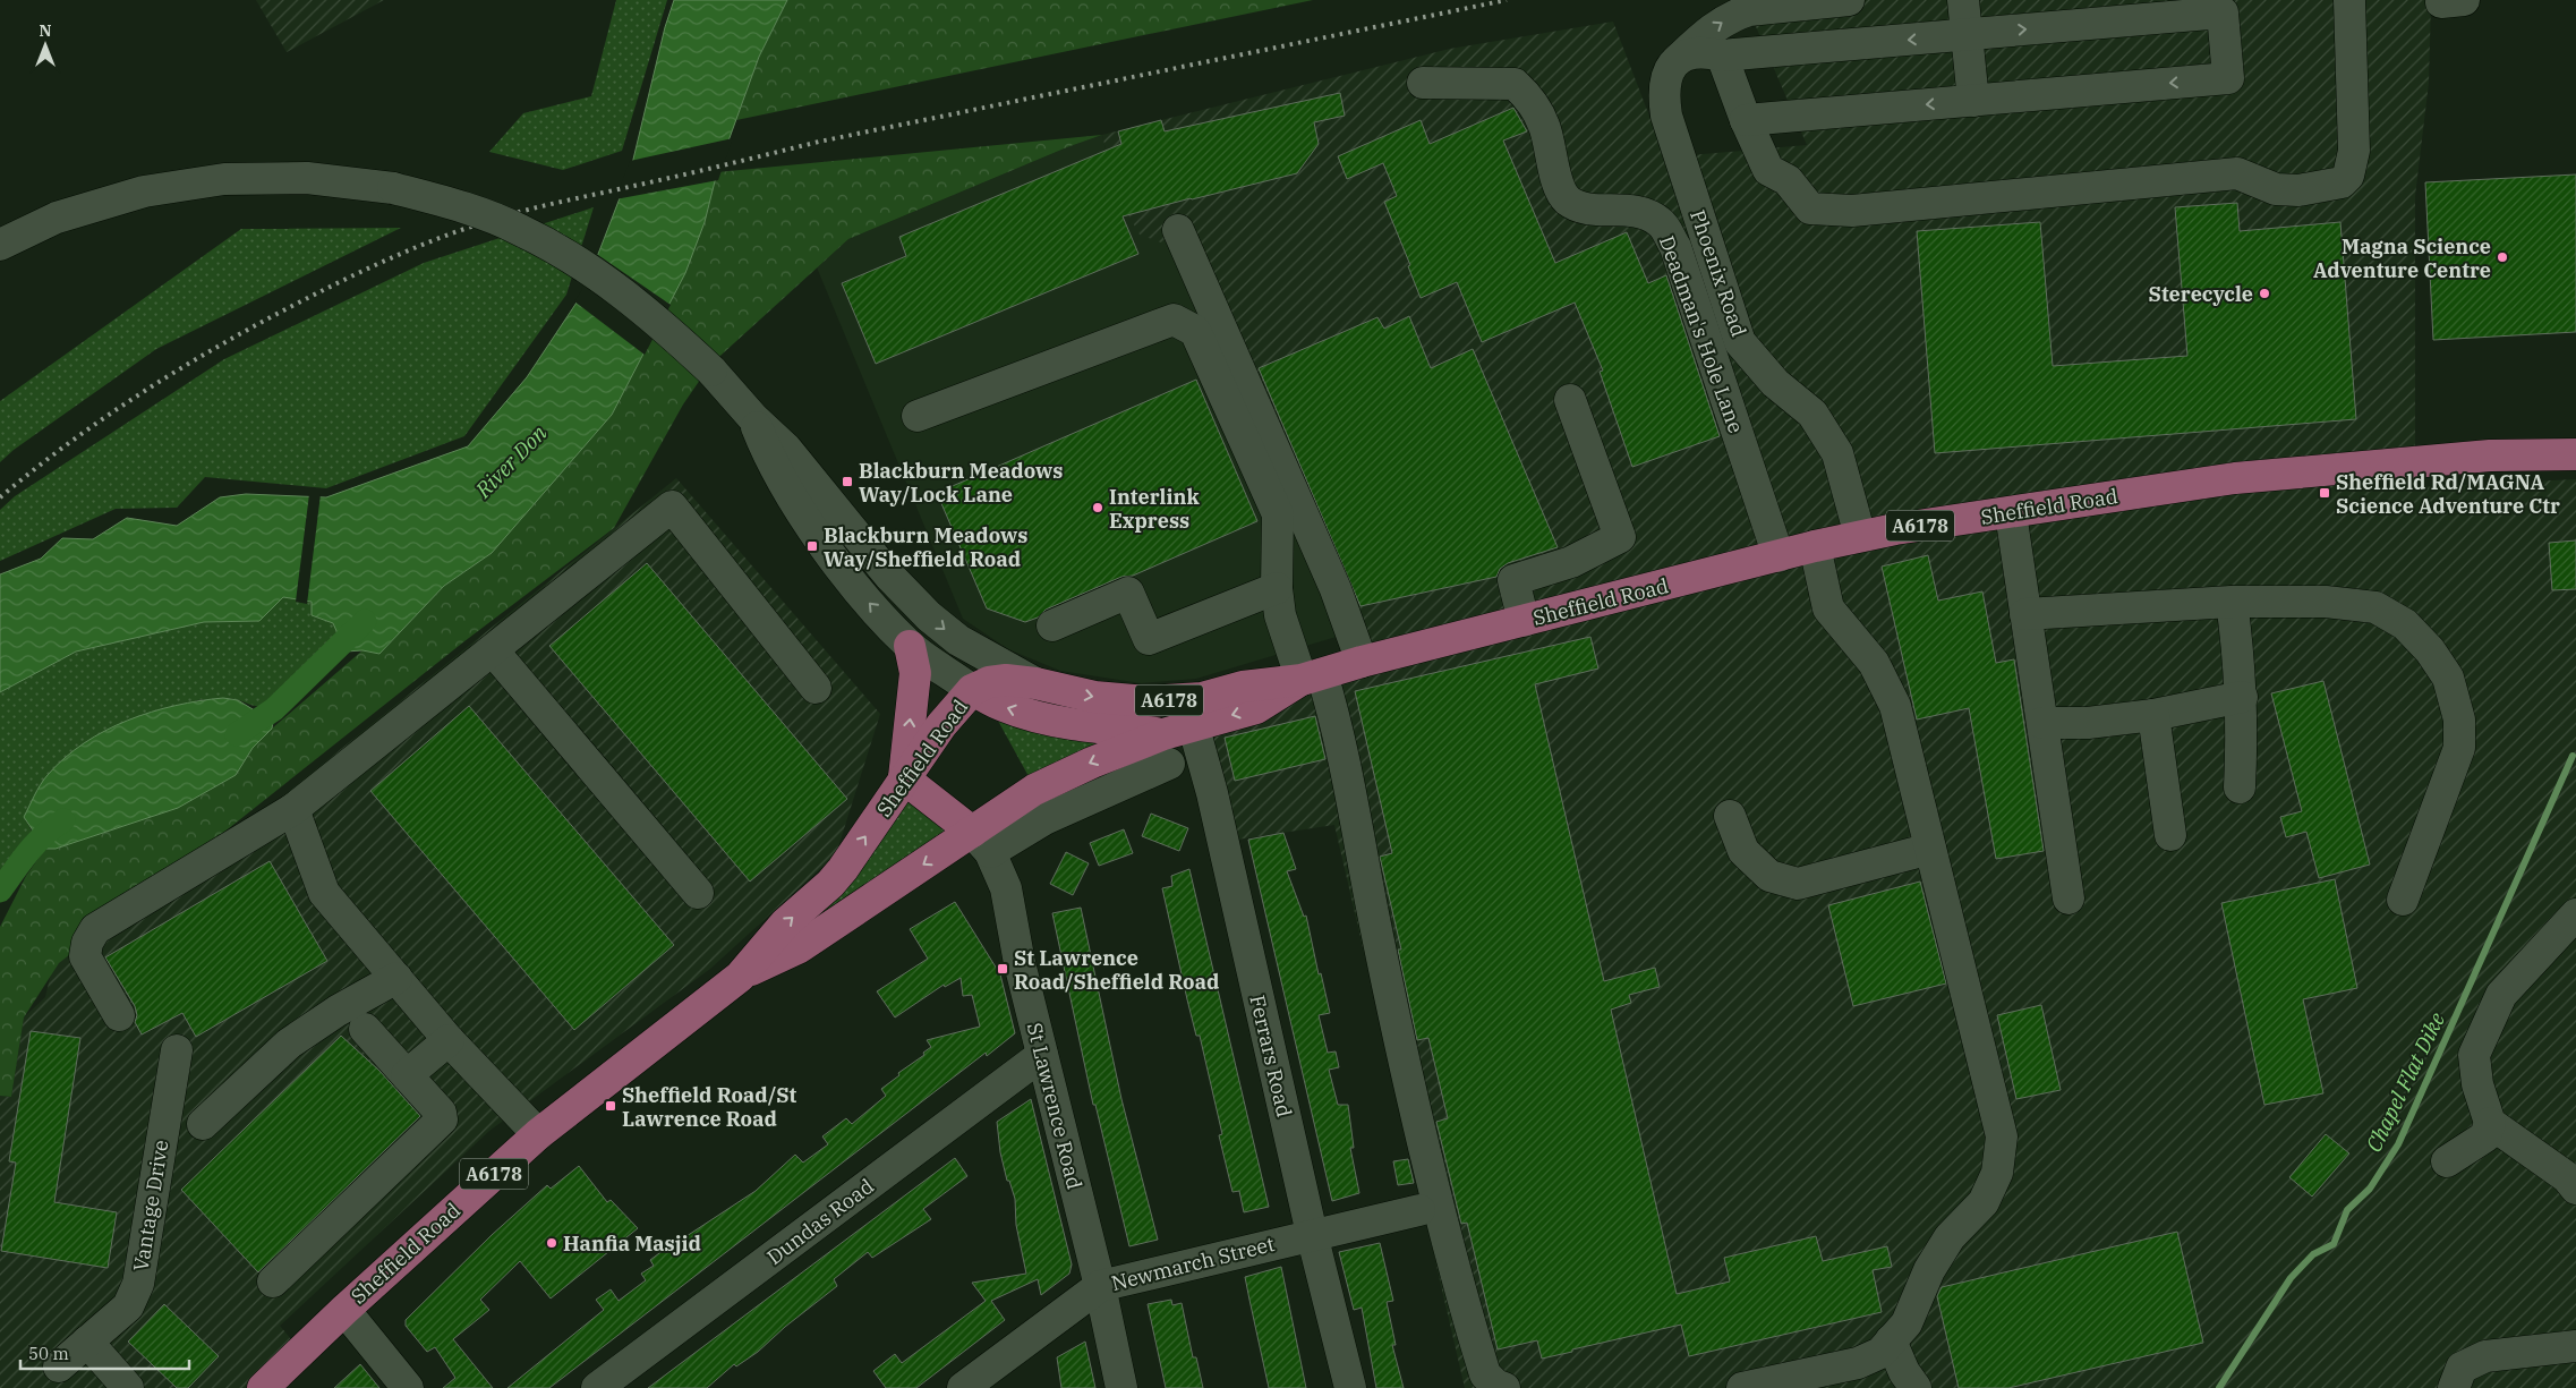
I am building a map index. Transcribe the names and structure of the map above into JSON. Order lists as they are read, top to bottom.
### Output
{
  "streets": {
    "main road": ["Sheffield Road", "A6178"],
    "street": [
      "Phoenix Road",
      "Deadman's Hole Lane",
      "Ferrars Road",
      "St Lawrence Road",
      "Vantage Drive",
      "Dundas Road",
      "Newmarch Street"
    ]
  },
  "crossings": [
    ["Phoenix Road", "Sheffield Road"],
    ["Deadman's Hole Lane", "Sheffield Road"],
    ["Sheffield Road", "Ferrars Road"],
    ["Sheffield Road", "St Lawrence Road"],
    ["Ferrars Road", "Newmarch Street"],
    ["St Lawrence Road", "Dundas Road"],
    ["St Lawrence Road", "Newmarch Street"]
  ],
  "water": ["River Don", "Chapel Flat Dike"],
  "places": {
    "other": [
      "Magna Science Adventure Centre",
      "Sterecycle",
      "Interlink Express",
      "Hanfia Masjid"
    ],
    "transit": [
      "Blackburn Meadows Way/Lock Lane",
      "Sheffield Rd/MAGNA Science Adventure Ctr",
      "Blackburn Meadows Way/Sheffield Road",
      "St Lawrence Road/Sheffield Road",
      "Sheffield Road/St Lawrence Road"
    ]
  },
  "scale_bar": "50 m",
  "north": "top"
}
